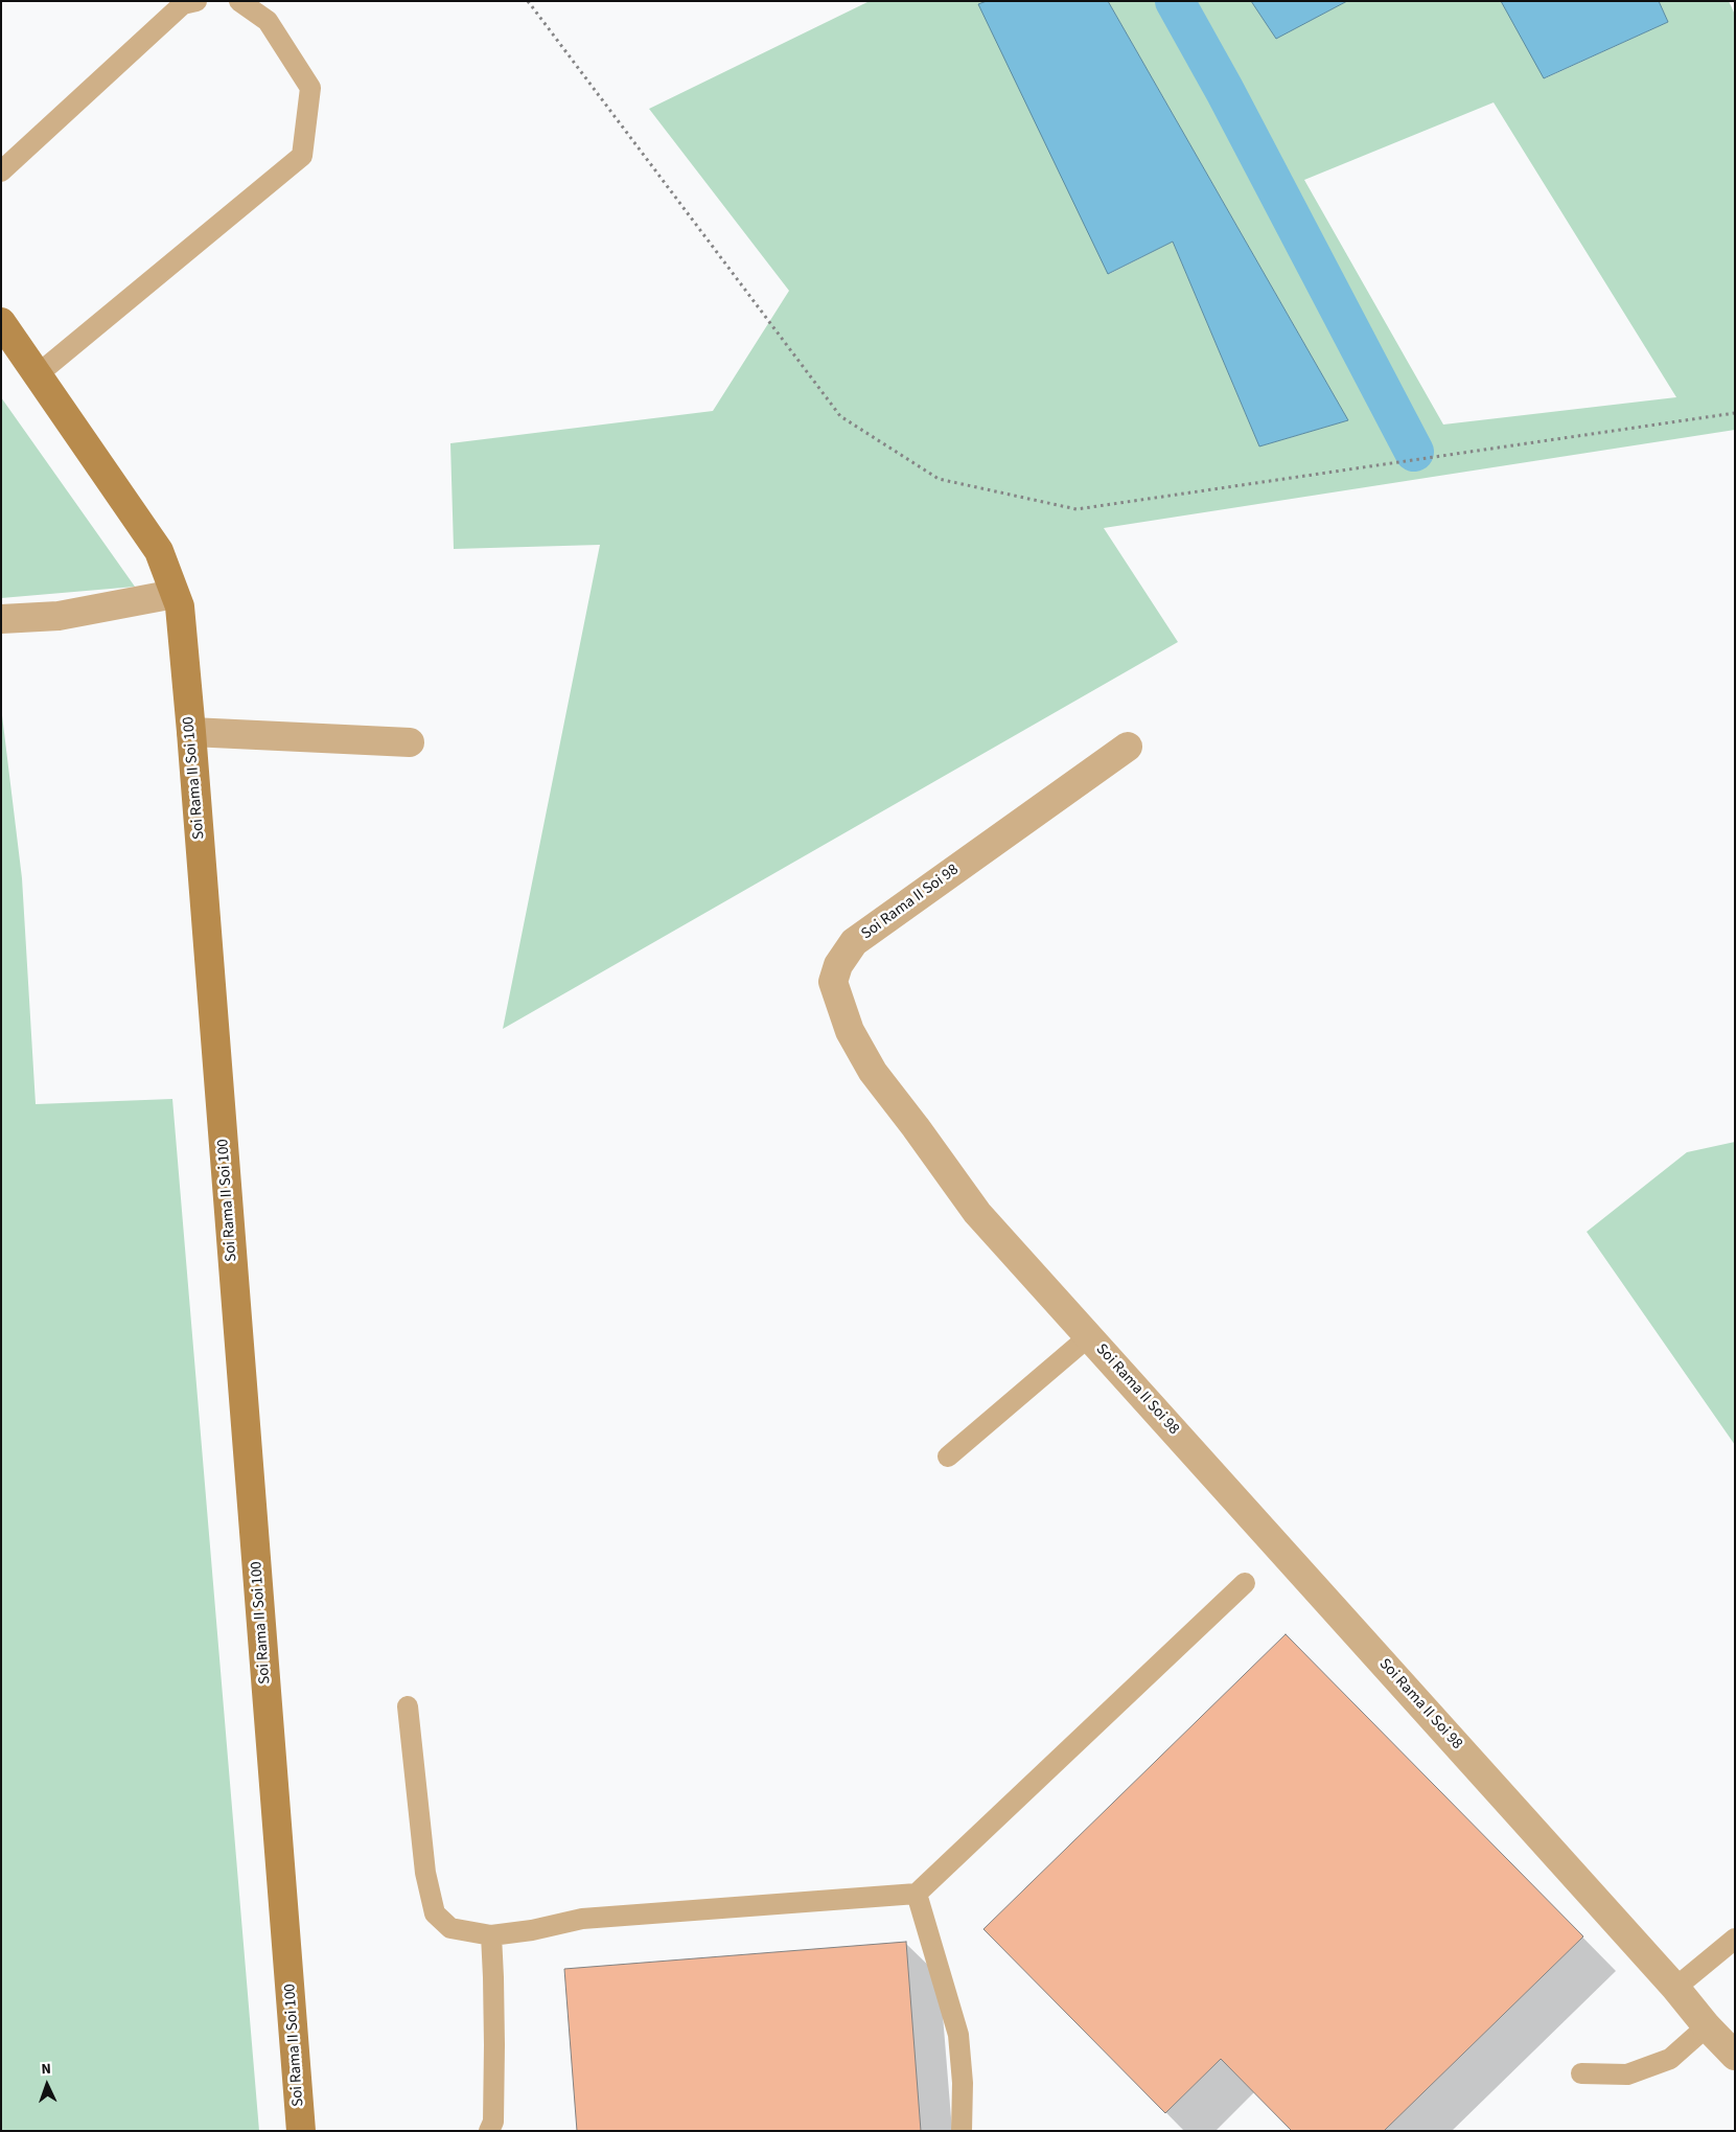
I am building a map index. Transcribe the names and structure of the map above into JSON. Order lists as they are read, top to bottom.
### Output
{
  "streets": {
    "main road": ["Soi Rama II Soi 100"],
    "street": ["Soi Rama II Soi 98"]
  },
  "north": "top"
}
